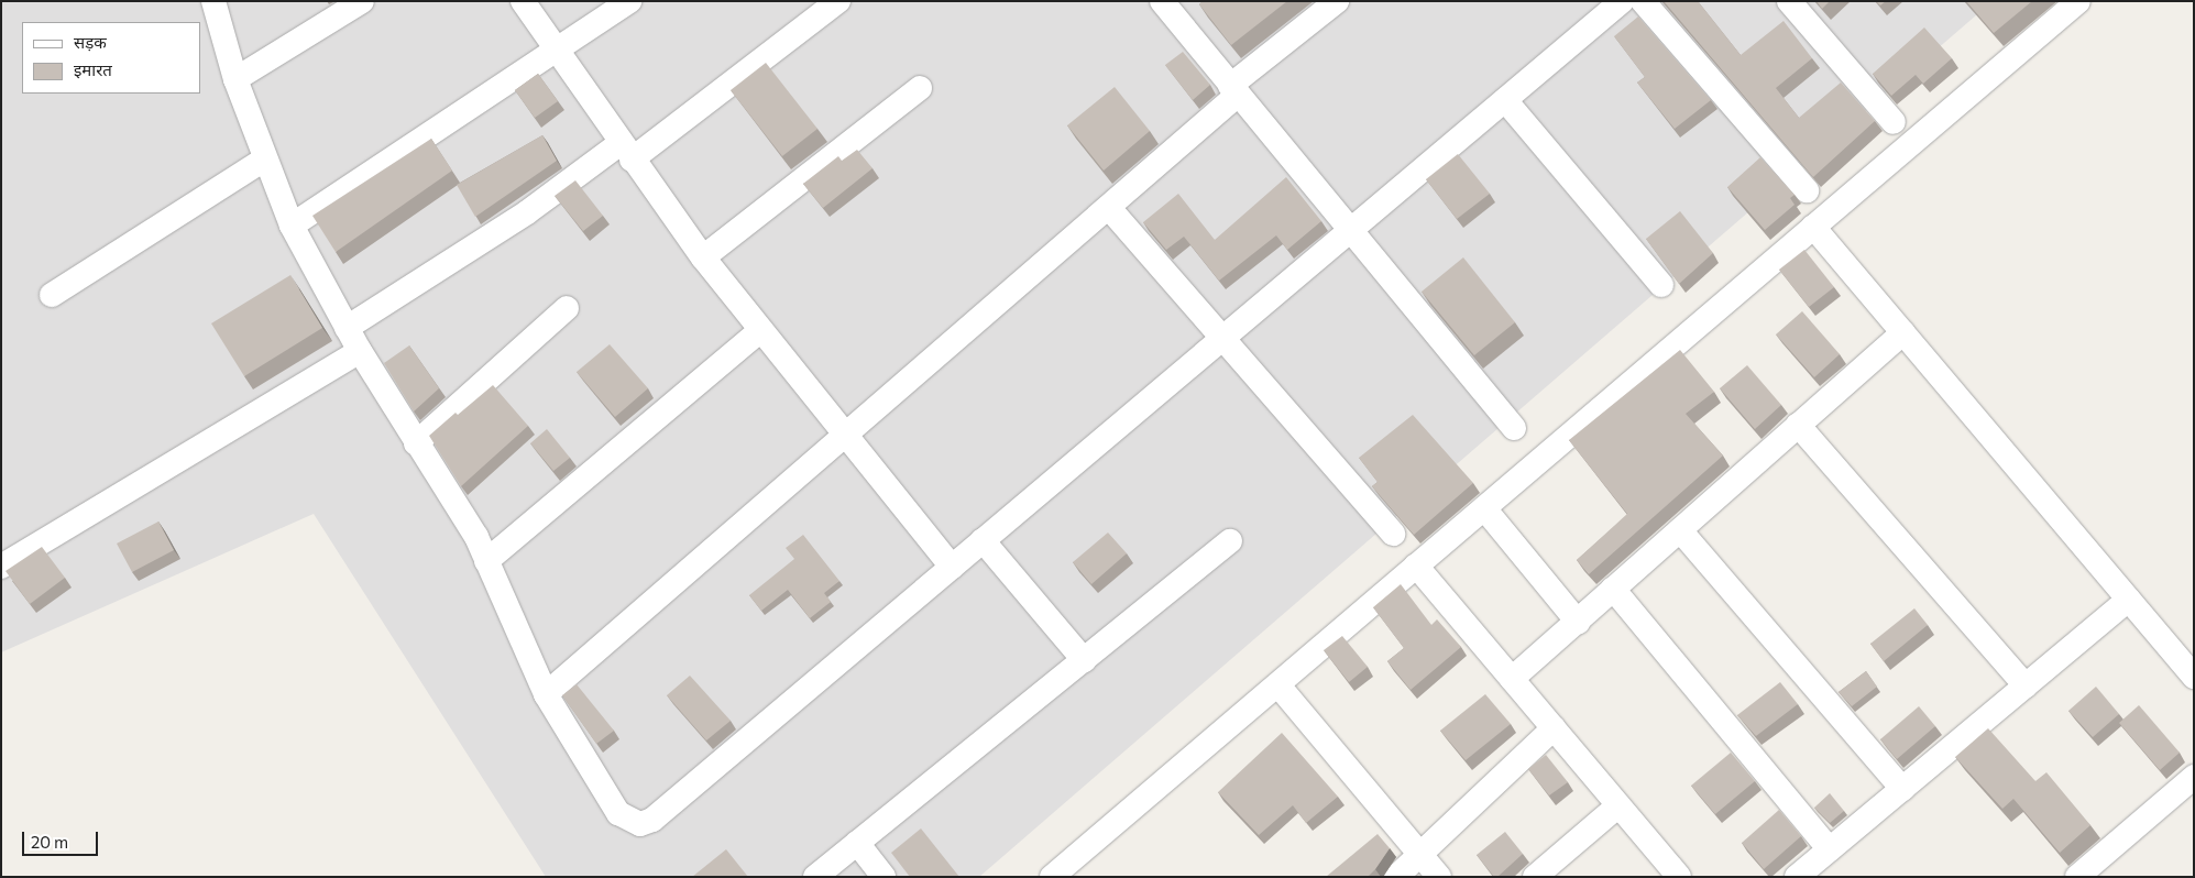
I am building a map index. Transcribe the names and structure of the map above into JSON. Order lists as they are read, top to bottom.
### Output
{
  "legend": ["सड़क", "इमारत"],
  "scale_bar": "20 m"
}
